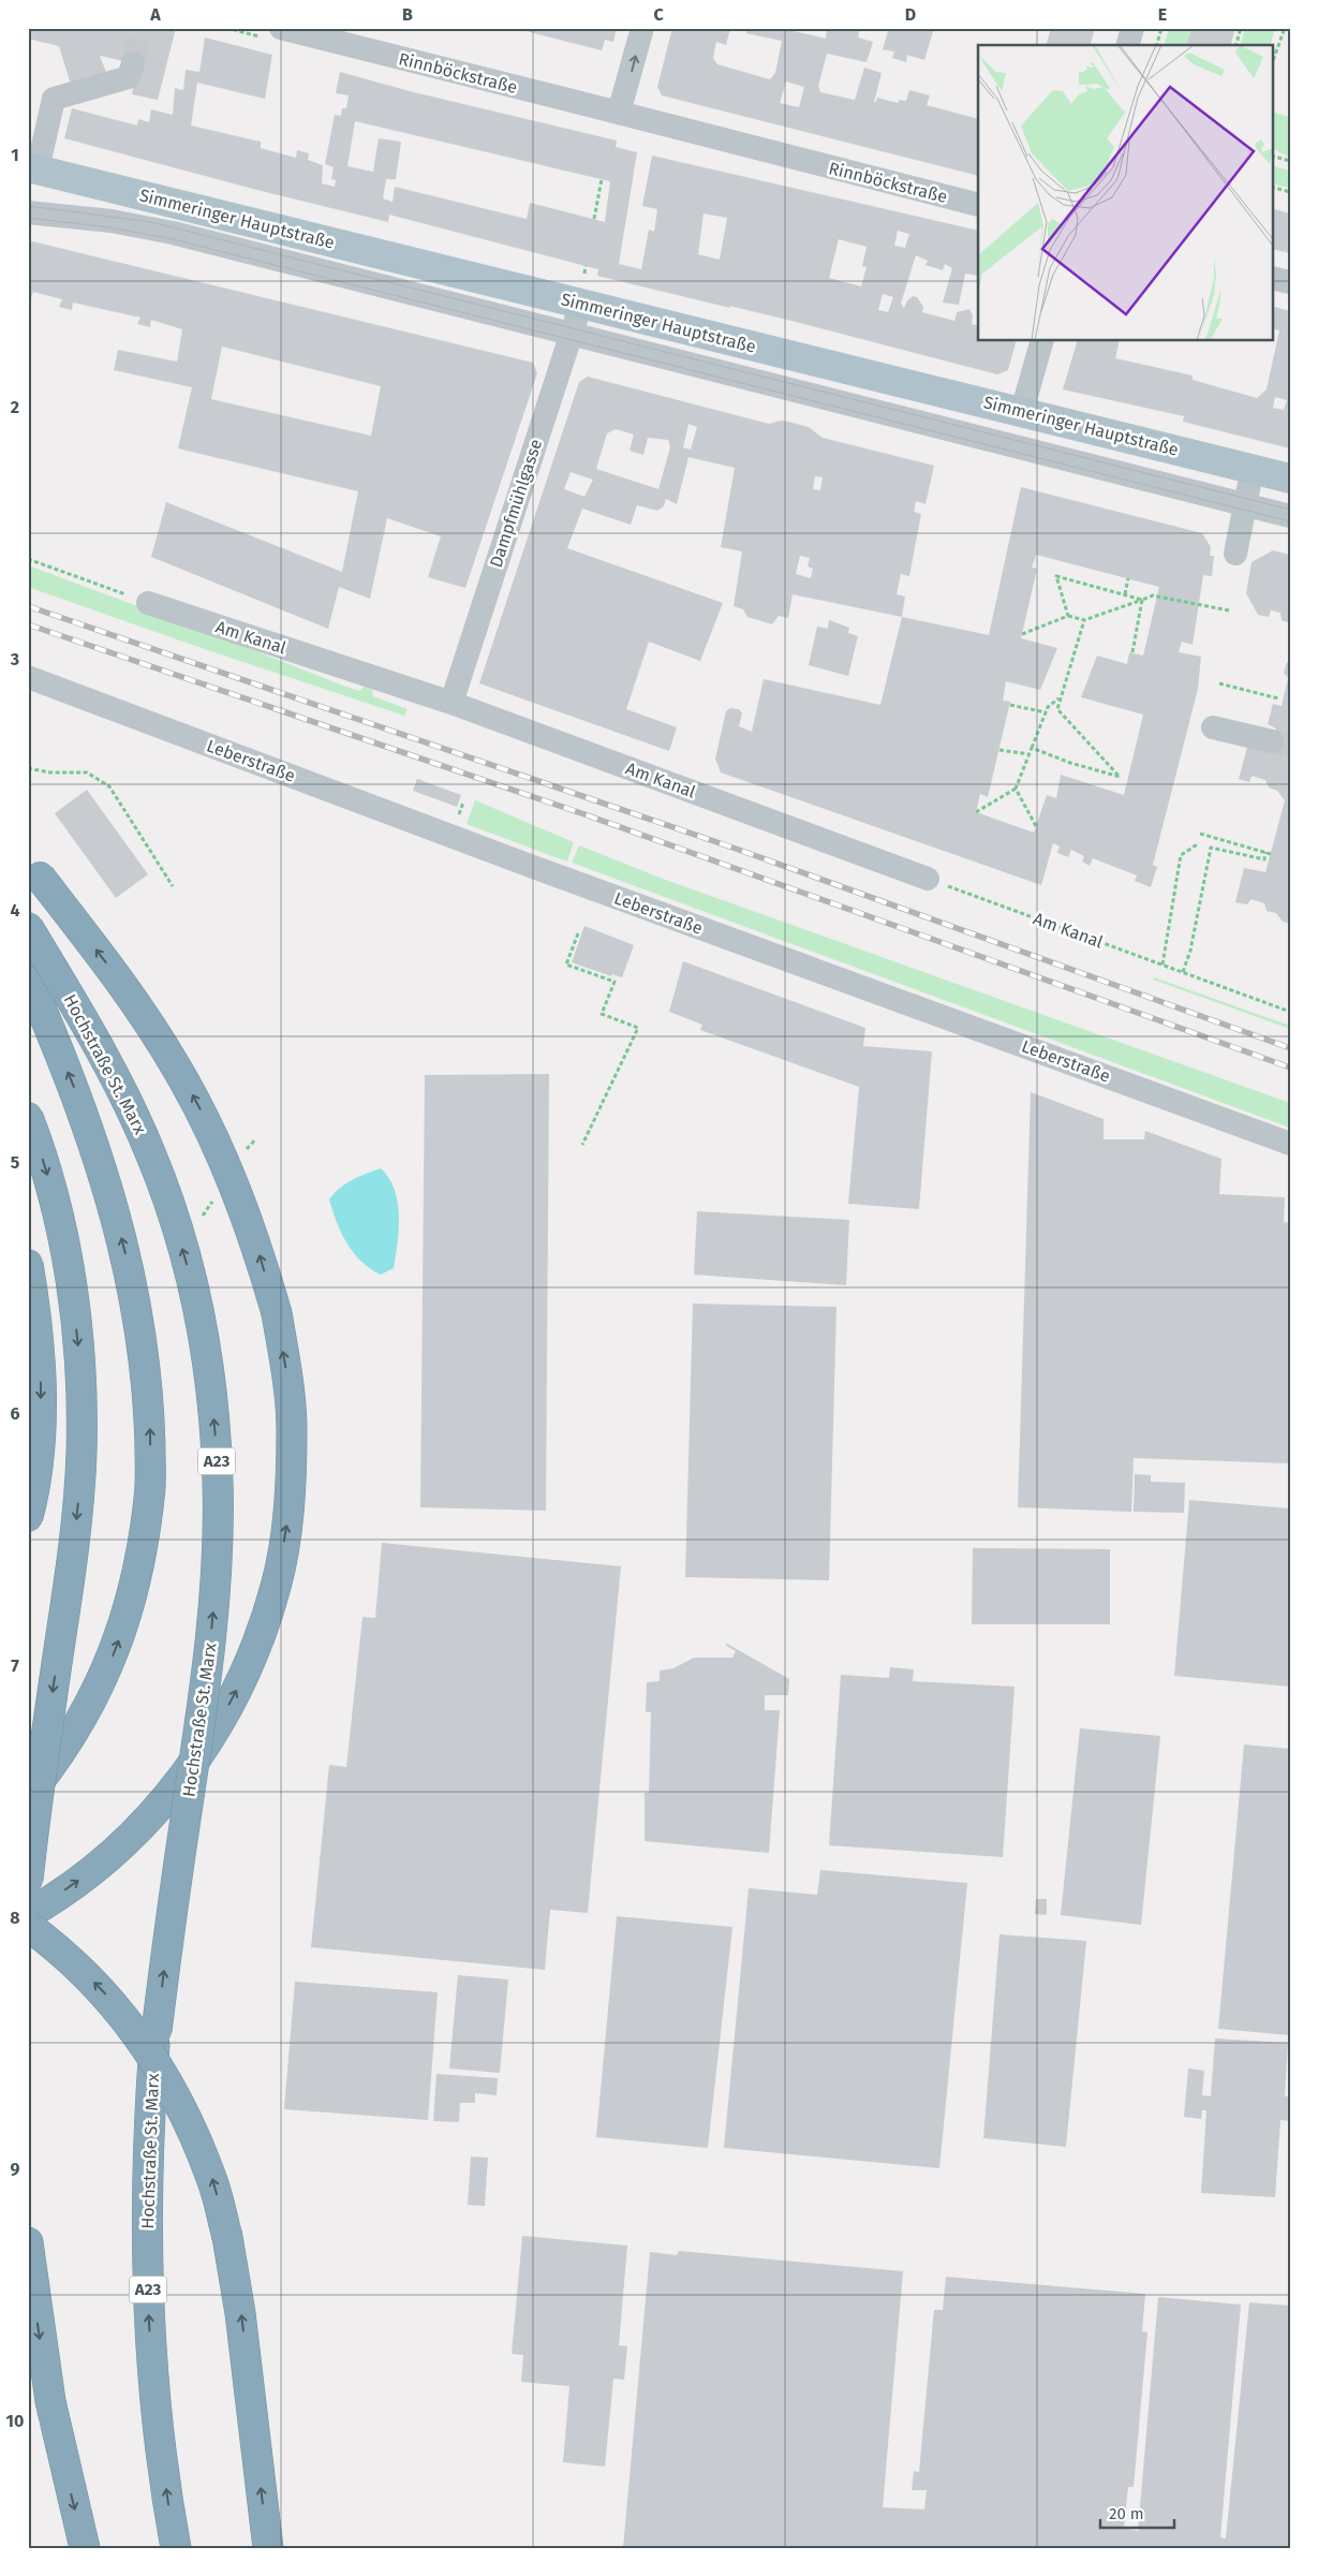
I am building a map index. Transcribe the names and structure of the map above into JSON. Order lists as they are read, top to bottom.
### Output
{
  "streets": {
    "highway": ["Hochstraße St. Marx", "A23"],
    "main road": ["Simmeringer Hauptstraße"],
    "street": [
      "Rinnböckstraße",
      "Dampfmühlgasse",
      "Am Kanal",
      "Leberstraße"
    ]
  },
  "crossings": [
    ["Simmeringer Hauptstraße", "Dampfmühlgasse"],
    ["Dampfmühlgasse", "Am Kanal"]
  ],
  "scale_bar": "20 m",
  "grid": {
    "columns": [
      "A",
      "B",
      "C",
      "D",
      "E"
    ],
    "rows": [
      "1",
      "2",
      "3",
      "4",
      "5",
      "6",
      "7",
      "8",
      "9",
      "10"
    ]
  }
}
